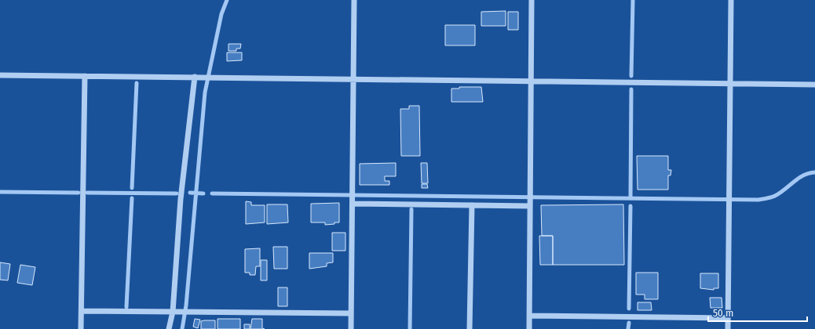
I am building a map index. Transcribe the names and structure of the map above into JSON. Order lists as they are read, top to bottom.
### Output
{
  "scale_bar": "50 m"
}
